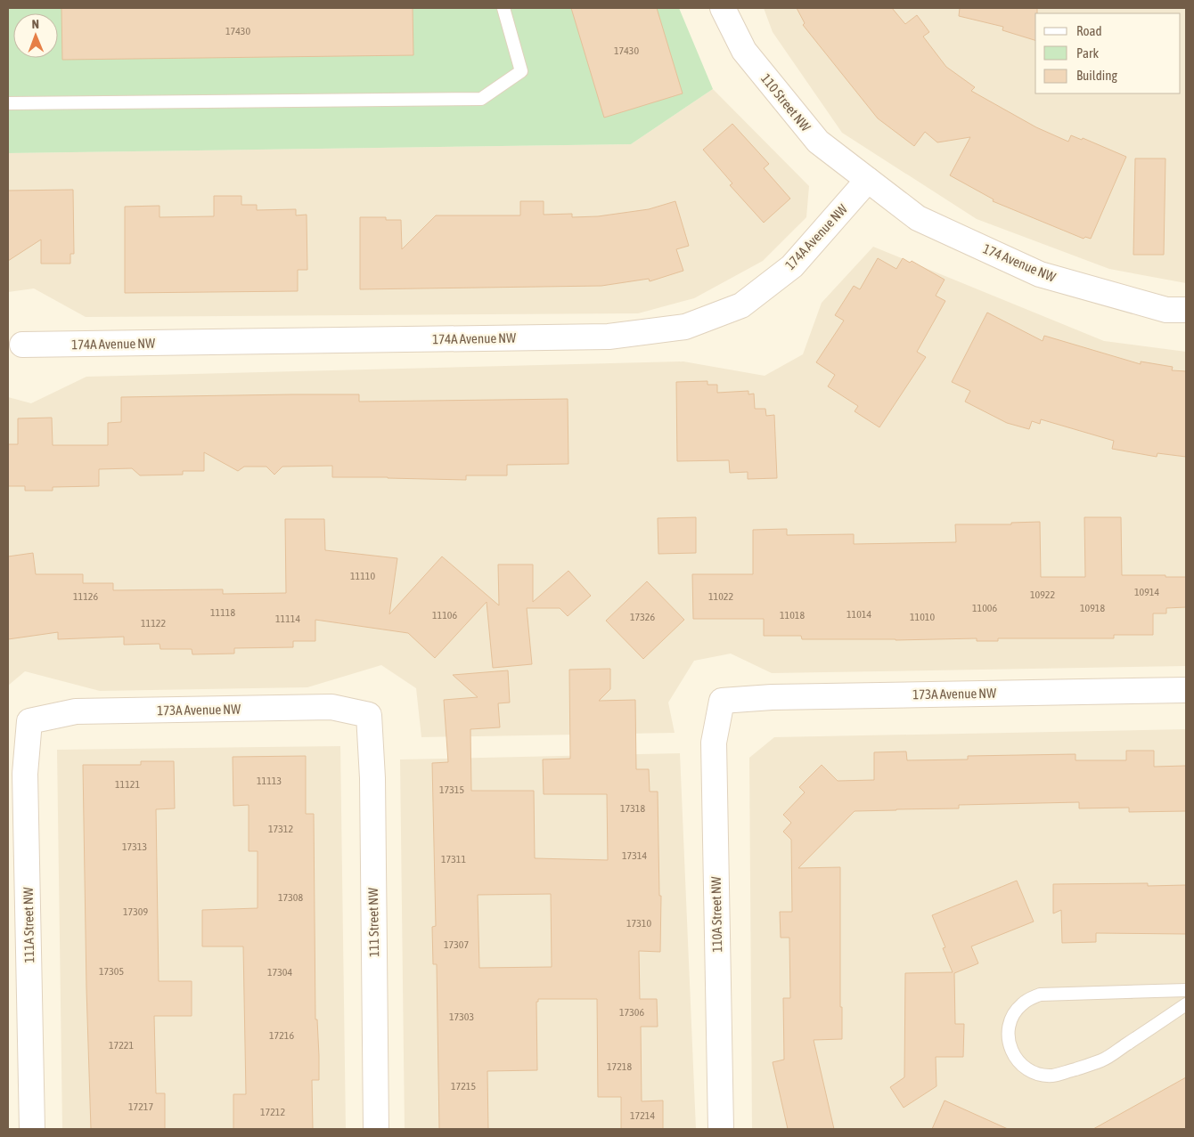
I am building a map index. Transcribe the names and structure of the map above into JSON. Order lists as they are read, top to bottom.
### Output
{
  "streets": {
    "street": [
      "110 Street NW",
      "174A Avenue NW",
      "174 Avenue NW",
      "173A Avenue NW",
      "110A Street NW",
      "111 Street NW",
      "111A Street NW"
    ]
  },
  "crossings": [
    ["110 Street NW", "174A Avenue NW"],
    ["110 Street NW", "174 Avenue NW"],
    ["174A Avenue NW", "174 Avenue NW"],
    ["173A Avenue NW", "110A Street NW"],
    ["173A Avenue NW", "111 Street NW"],
    ["173A Avenue NW", "111A Street NW"]
  ],
  "house_numbers": [
    "17430",
    "17430",
    "11110",
    "10914",
    "10922",
    "11126",
    "11022",
    "11006",
    "10918",
    "11118",
    "11014",
    "11106",
    "11018",
    "17326",
    "11010",
    "11114",
    "11122",
    "11113",
    "11121",
    "17315",
    "17318",
    "17312",
    "17313",
    "17314",
    "17311",
    "17308",
    "17309",
    "17310",
    "17307",
    "17305",
    "17304",
    "17306",
    "17303",
    "17216",
    "17221",
    "17218",
    "17215",
    "17217",
    "17212",
    "17214"
  ],
  "legend": ["Road", "Park", "Building"],
  "north": "top"
}
